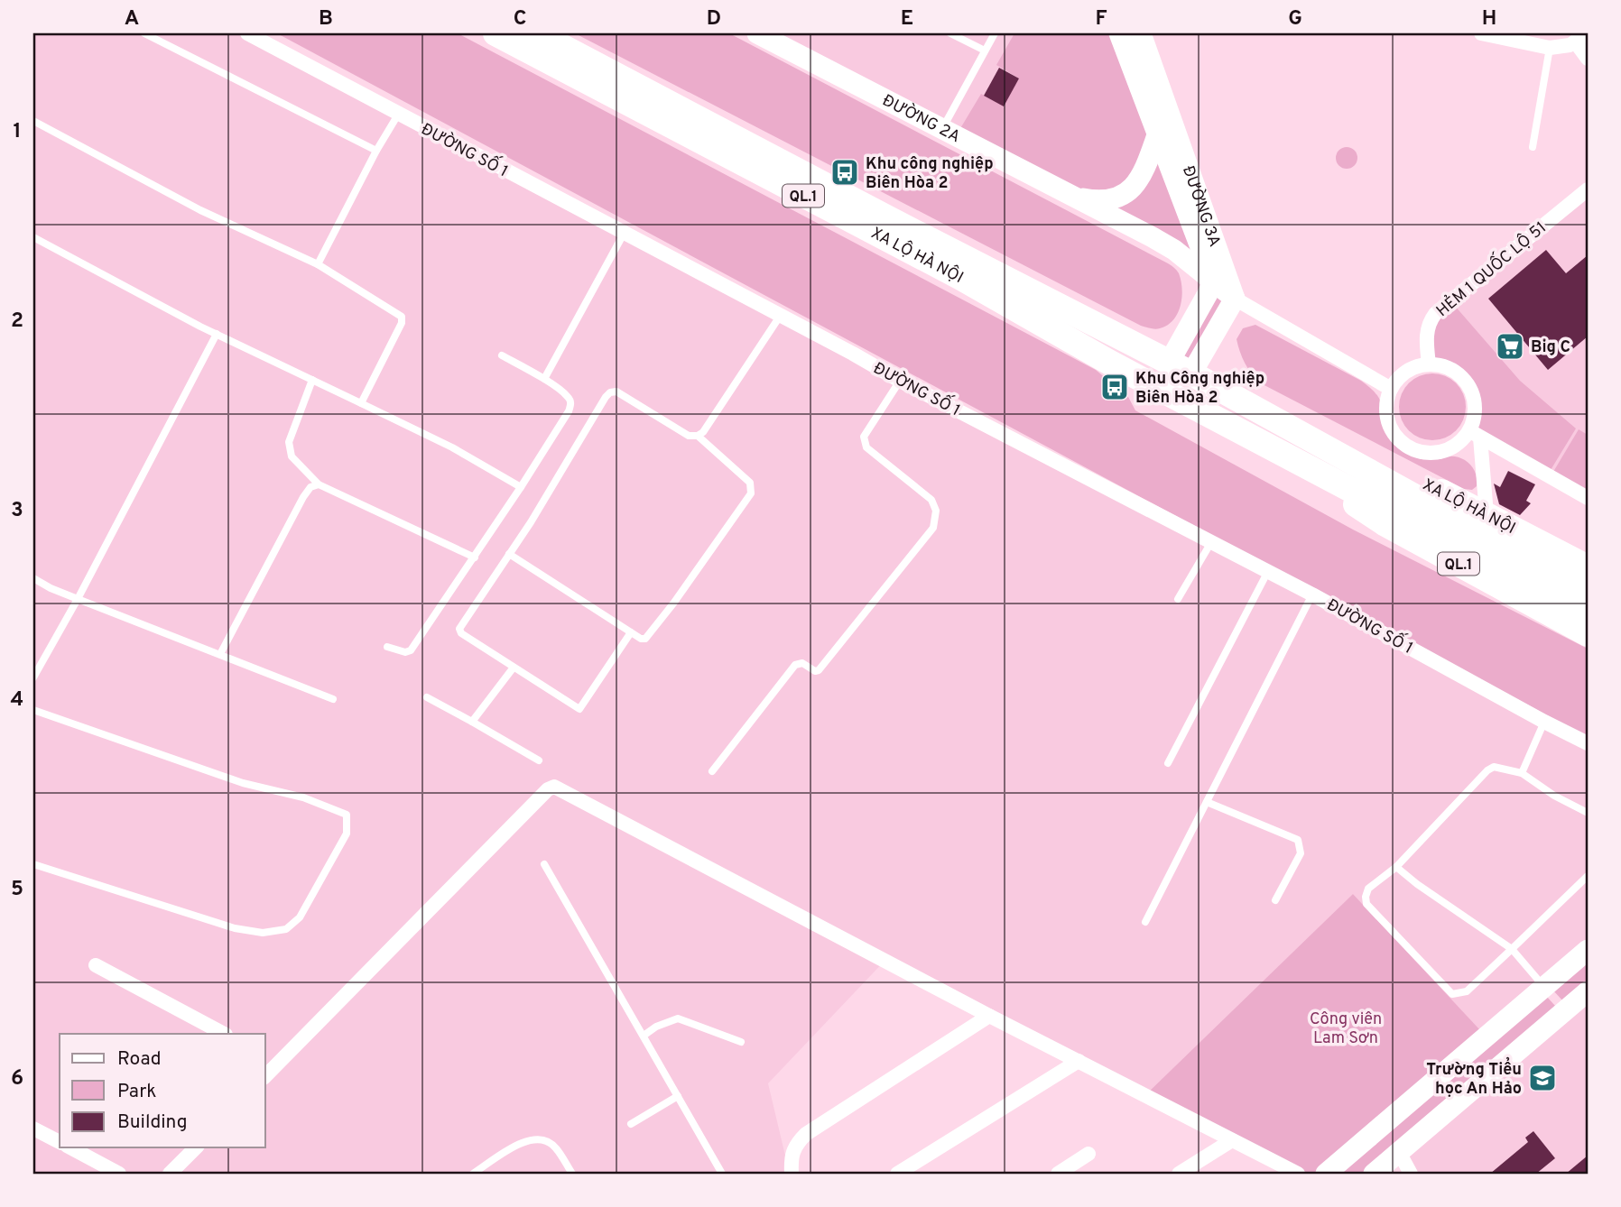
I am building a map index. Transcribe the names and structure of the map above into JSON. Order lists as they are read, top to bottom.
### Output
{
  "streets": {
    "highway": ["QL.1", "XA LỘ HÀ NỘI"],
    "street": [
      "ĐƯỜNG 2A",
      "ĐƯỜNG SỐ 1",
      "ĐƯỜNG 3A",
      "HẺM 1 QUỐC LỘ 51"
    ]
  },
  "crossings": [
    ["ĐƯỜNG 2A", "ĐƯỜNG 3A"],
    ["QL.1", "XA LỘ HÀ NỘI"]
  ],
  "parks": ["Công viên Lam Sơn"],
  "places": {
    "bus stop": ["Khu công nghiệp Biên Hòa 2", "Khu Công nghiệp Biên Hòa 2"],
    "supermarket": ["Big C"],
    "school or university": ["Trường Tiểu học An Hảo"]
  },
  "legend": ["Road", "Park", "Building"],
  "grid": {
    "columns": [
      "A",
      "B",
      "C",
      "D",
      "E",
      "F",
      "G",
      "H"
    ],
    "rows": [
      "1",
      "2",
      "3",
      "4",
      "5",
      "6"
    ]
  }
}
